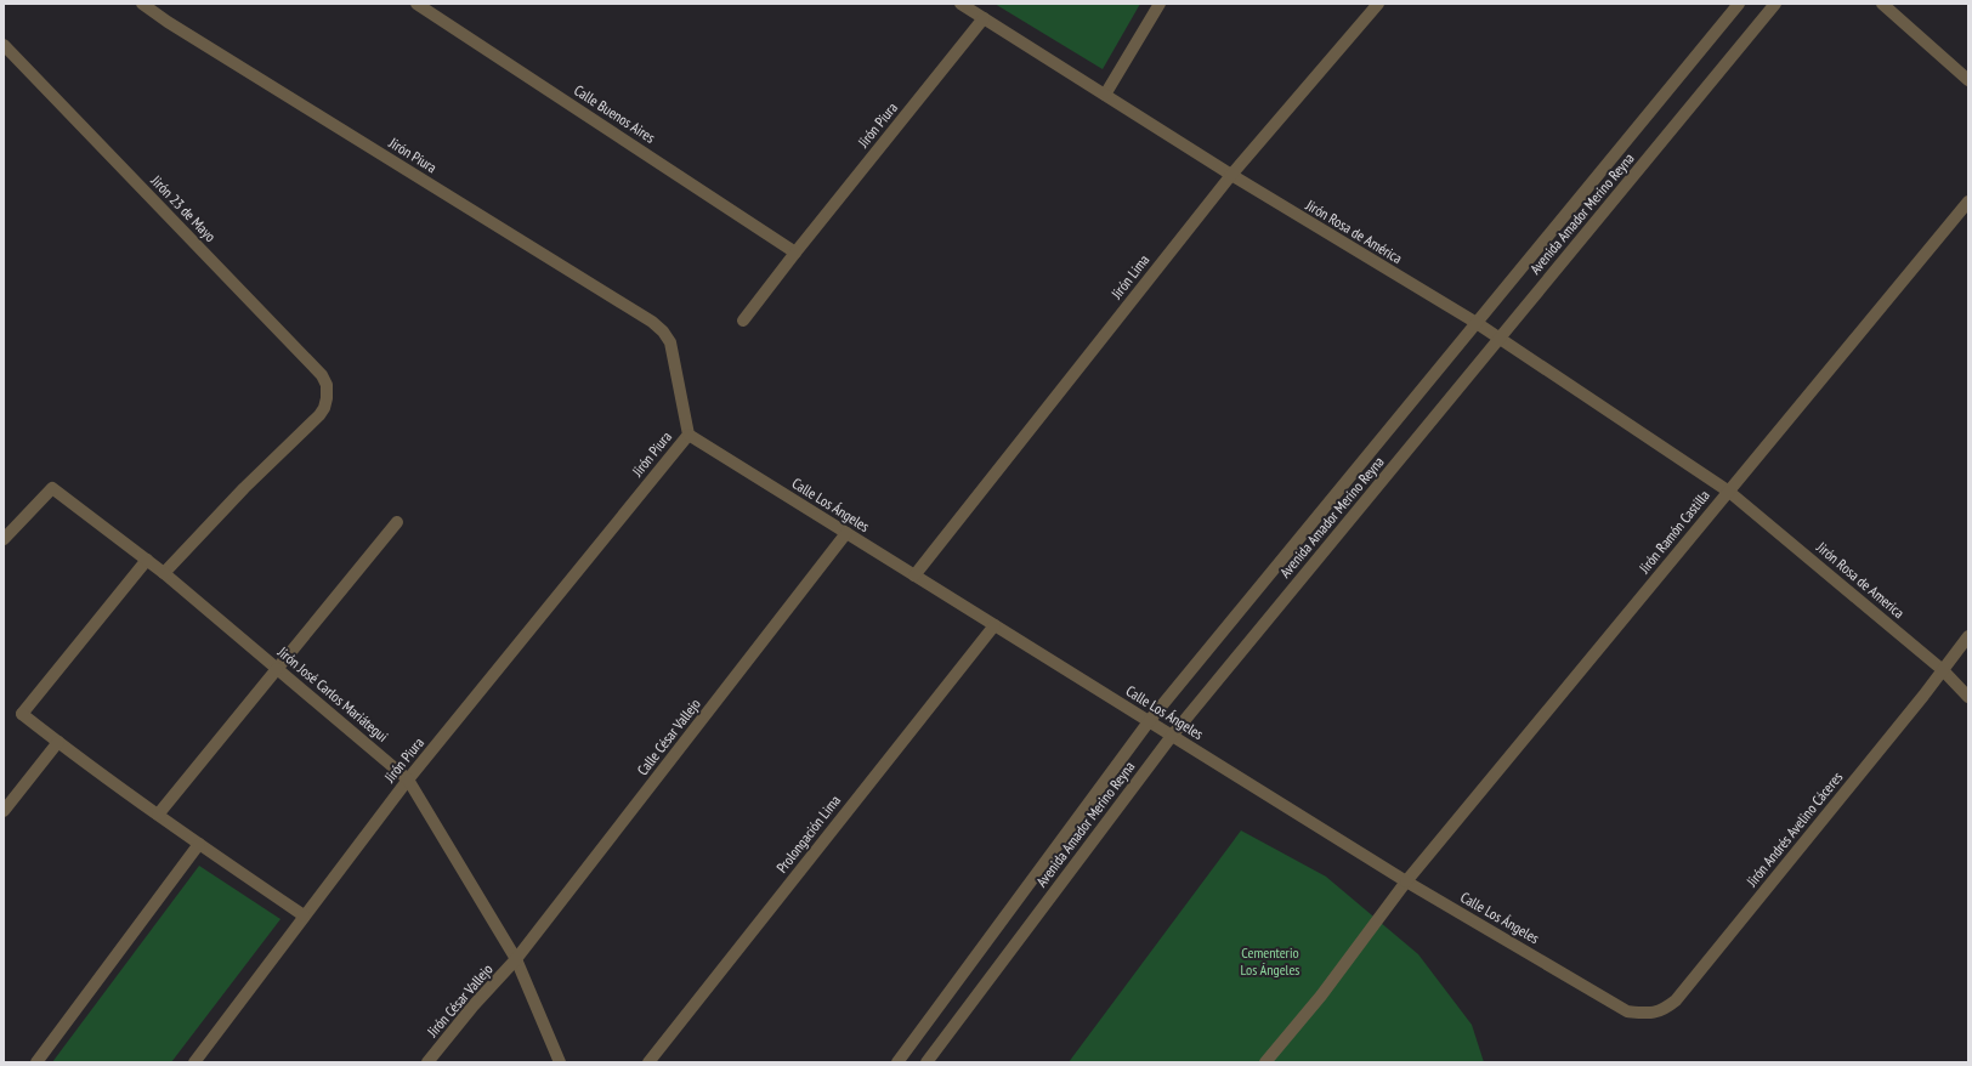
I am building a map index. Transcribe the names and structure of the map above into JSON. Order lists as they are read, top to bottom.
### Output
{
  "streets": {
    "street": [
      "Calle Buenos Aires",
      "Jirón Piura",
      "Jirón 23 de Mayo",
      "Avenida Amador Merino Reyna",
      "Jirón Rosa de América",
      "Jirón Lima",
      "Calle Los Ángeles",
      "Jirón Ramón Castilla",
      "Jirón Rosa de America",
      "Jirón José Carlos Mariátegui",
      "Calle César Vallejo",
      "Jirón Andrés Avelino Cáceres",
      "Prolongación Lima",
      "Jirón César Vallejo"
    ]
  },
  "crossings": [
    ["Calle Buenos Aires", "Jirón Piura"],
    ["Jirón Piura", "Jirón Rosa de América"],
    ["Jirón Piura", "Calle Los Ángeles"],
    ["Jirón Piura", "Jirón José Carlos Mariátegui"],
    ["Jirón 23 de Mayo", "Jirón José Carlos Mariátegui"],
    ["Avenida Amador Merino Reyna", "Jirón Rosa de América"],
    ["Avenida Amador Merino Reyna", "Calle Los Ángeles"],
    ["Jirón Rosa de América", "Jirón Lima"],
    ["Jirón Rosa de América", "Jirón Ramón Castilla"],
    ["Jirón Rosa de América", "Jirón Rosa de America"],
    ["Jirón Lima", "Calle Los Ángeles"],
    ["Calle Los Ángeles", "Jirón Ramón Castilla"],
    ["Calle Los Ángeles", "Calle César Vallejo"],
    ["Calle Los Ángeles", "Jirón Andrés Avelino Cáceres"],
    ["Calle Los Ángeles", "Prolongación Lima"],
    ["Jirón Ramón Castilla", "Jirón Rosa de America"],
    ["Jirón Rosa de America", "Jirón Andrés Avelino Cáceres"],
    ["Jirón José Carlos Mariátegui", "Calle César Vallejo"],
    ["Jirón José Carlos Mariátegui", "Jirón César Vallejo"],
    ["Calle César Vallejo", "Jirón César Vallejo"]
  ],
  "parks": ["Cementerio Los Ángeles"]
}
